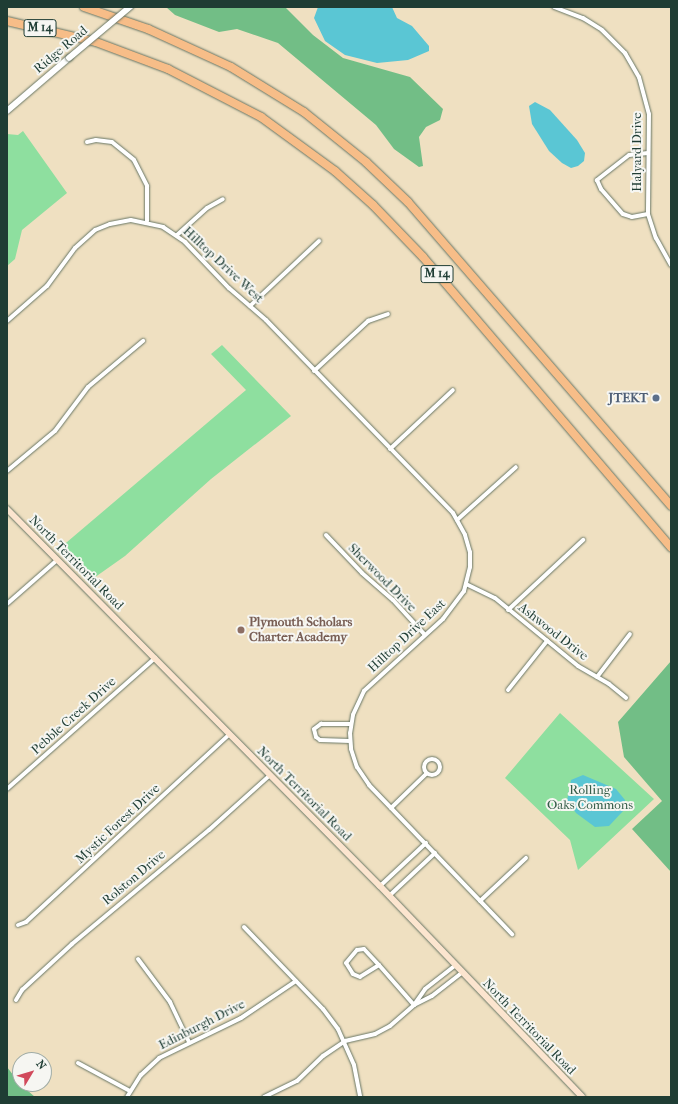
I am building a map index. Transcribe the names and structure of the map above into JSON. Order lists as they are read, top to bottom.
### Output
{
  "streets": {
    "highway": ["M 14"],
    "main road": ["North Territorial Road"],
    "street": [
      "Ridge Road",
      "Halyard Drive",
      "Hilltop Drive West",
      "Sherwood Drive",
      "Ashwood Drive",
      "Hilltop Drive East",
      "Pebble Creek Drive",
      "Mystic Forest Drive",
      "Rolston Drive",
      "Edinburgh Drive"
    ]
  },
  "crossings": [
    ["Hilltop Drive West", "Hilltop Drive East"],
    ["North Territorial Road", "Pebble Creek Drive"],
    ["North Territorial Road", "Mystic Forest Drive"],
    ["North Territorial Road", "Rolston Drive"],
    ["Sherwood Drive", "Hilltop Drive East"],
    ["Ashwood Drive", "Hilltop Drive East"]
  ],
  "parks": ["Rolling Oaks Commons"],
  "places": ["JTEKT", "Plymouth Scholars Charter Academy"],
  "north": "top right"
}
